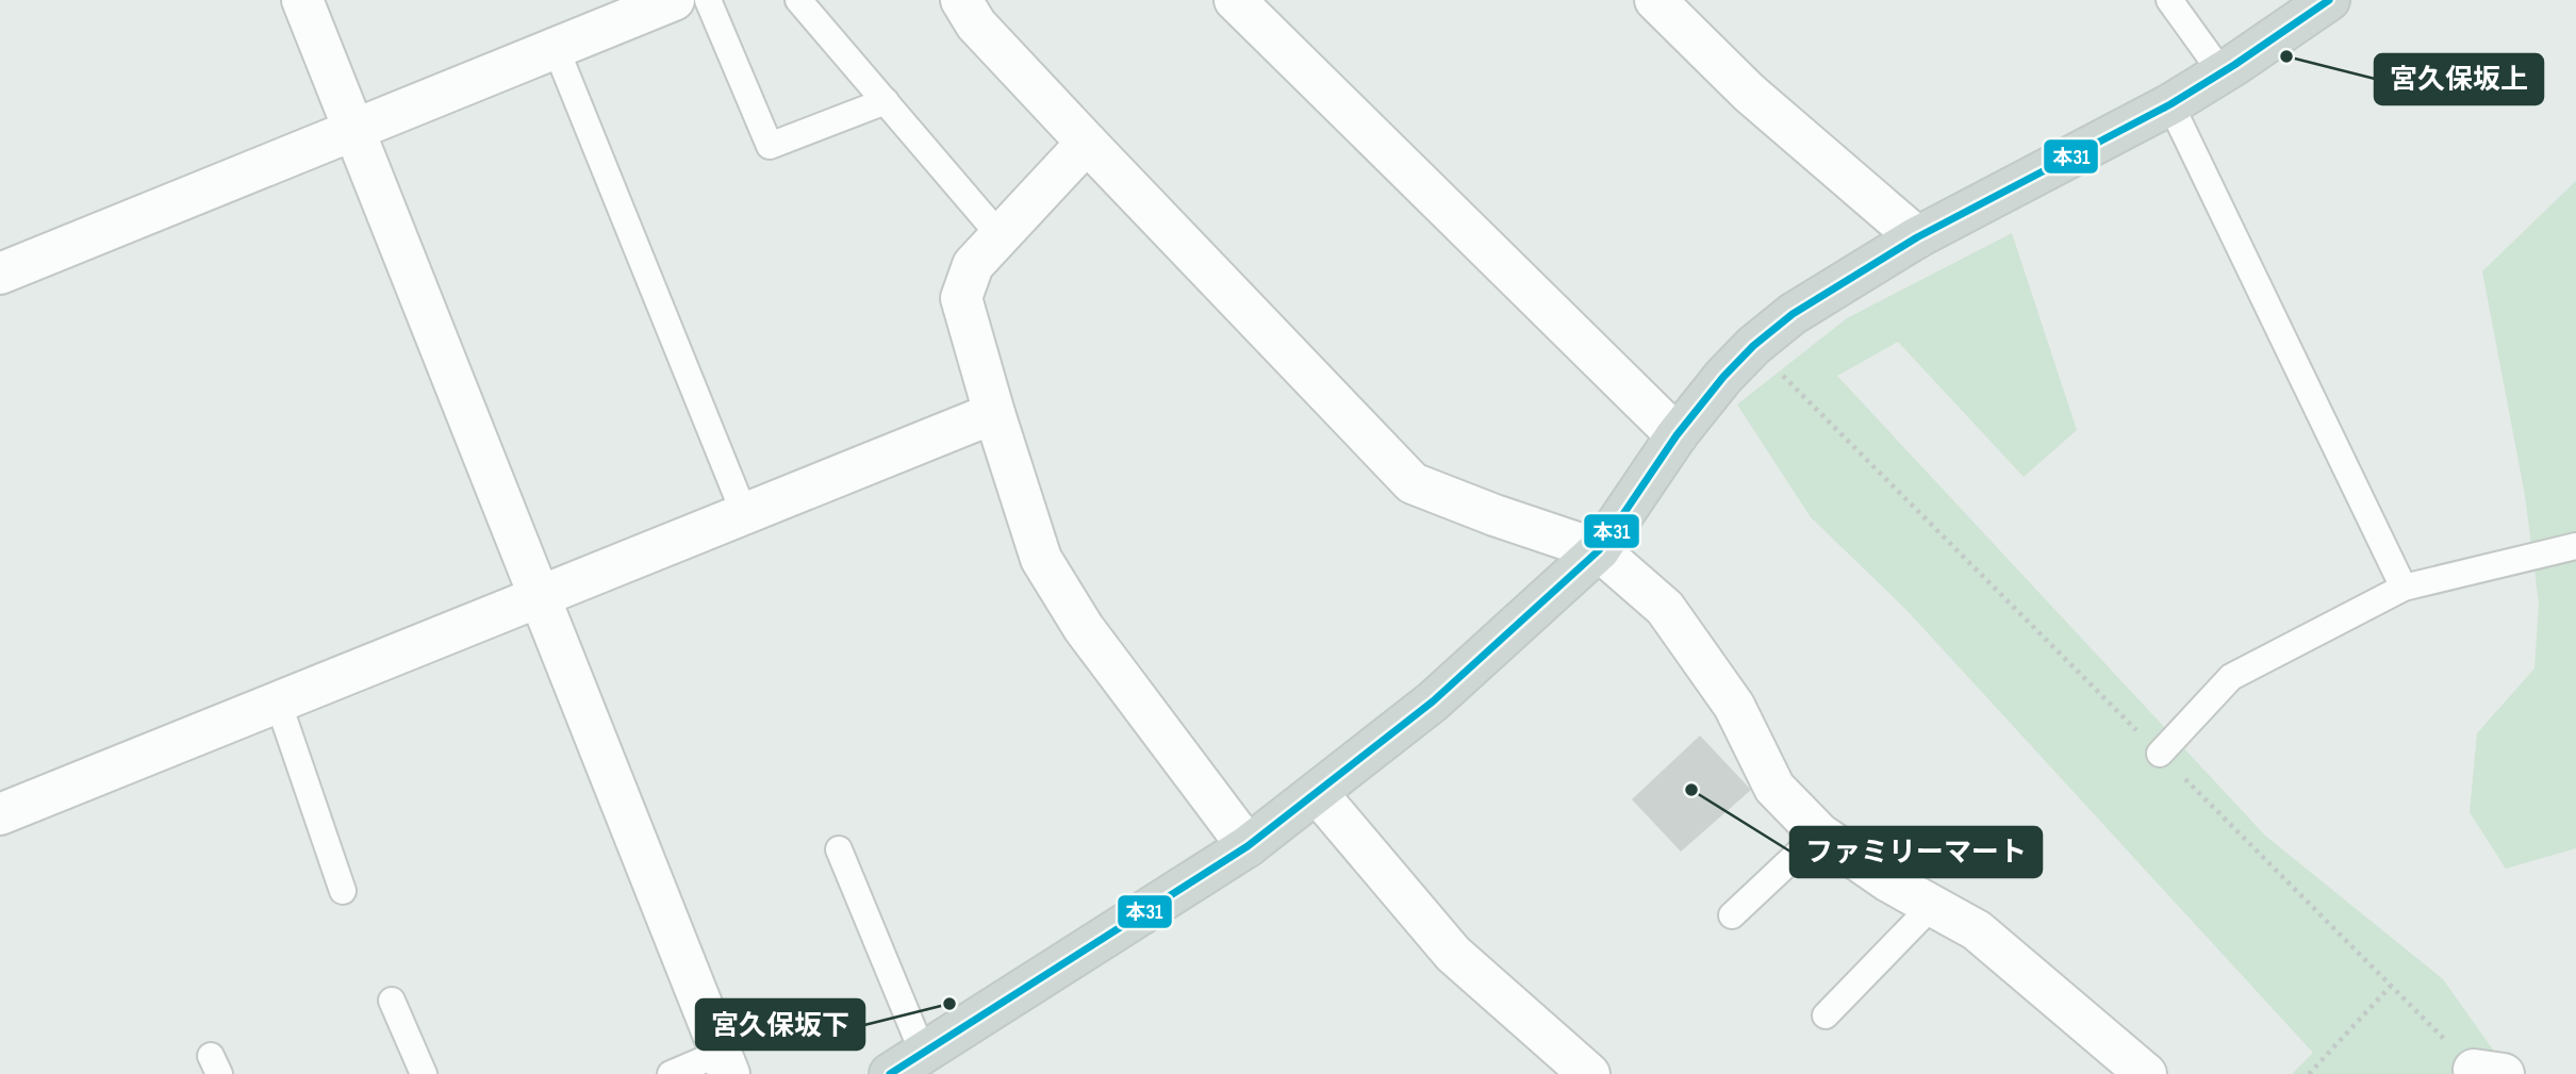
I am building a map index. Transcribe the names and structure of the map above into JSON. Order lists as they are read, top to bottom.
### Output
{
  "places": ["宮久保坂上", "ファミリーマート", "宮久保坂下"],
  "lines": ["transit line 本31"]
}
